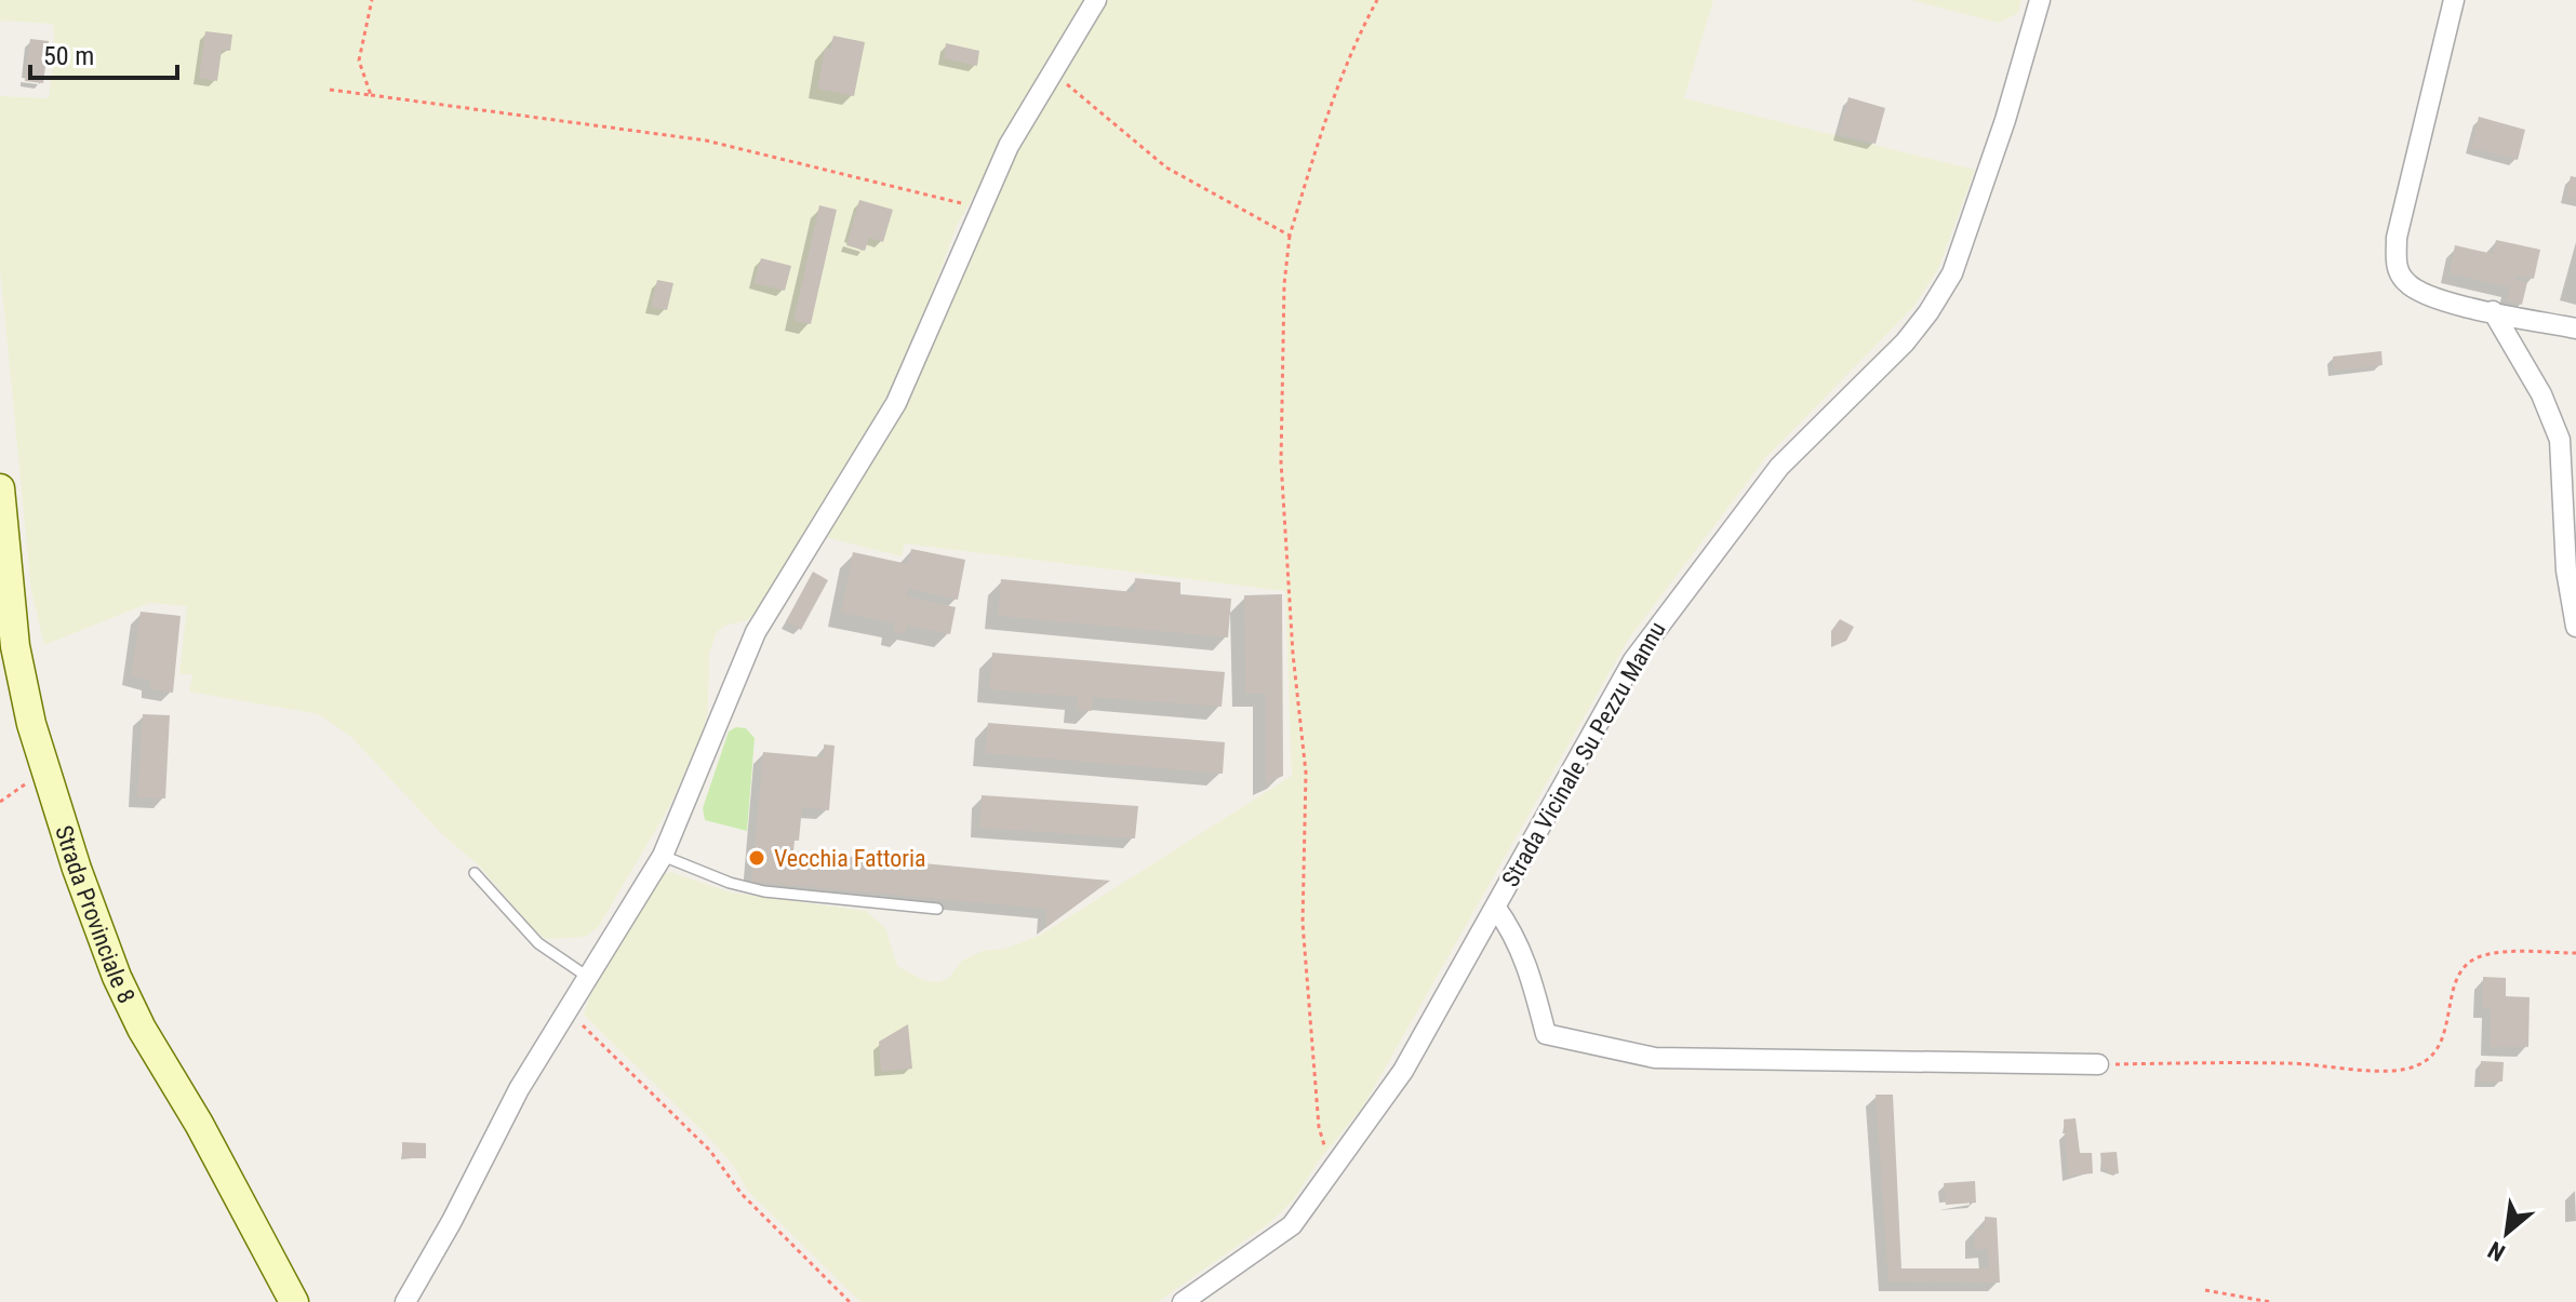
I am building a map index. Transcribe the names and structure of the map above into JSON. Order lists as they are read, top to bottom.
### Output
{
  "streets": {
    "main road": ["Strada Provinciale 8"],
    "street": ["Strada Vicinale Su Pezzu Mannu"]
  },
  "places": ["Vecchia Fattoria"],
  "scale_bar": "50 m",
  "north": "bottom left"
}
